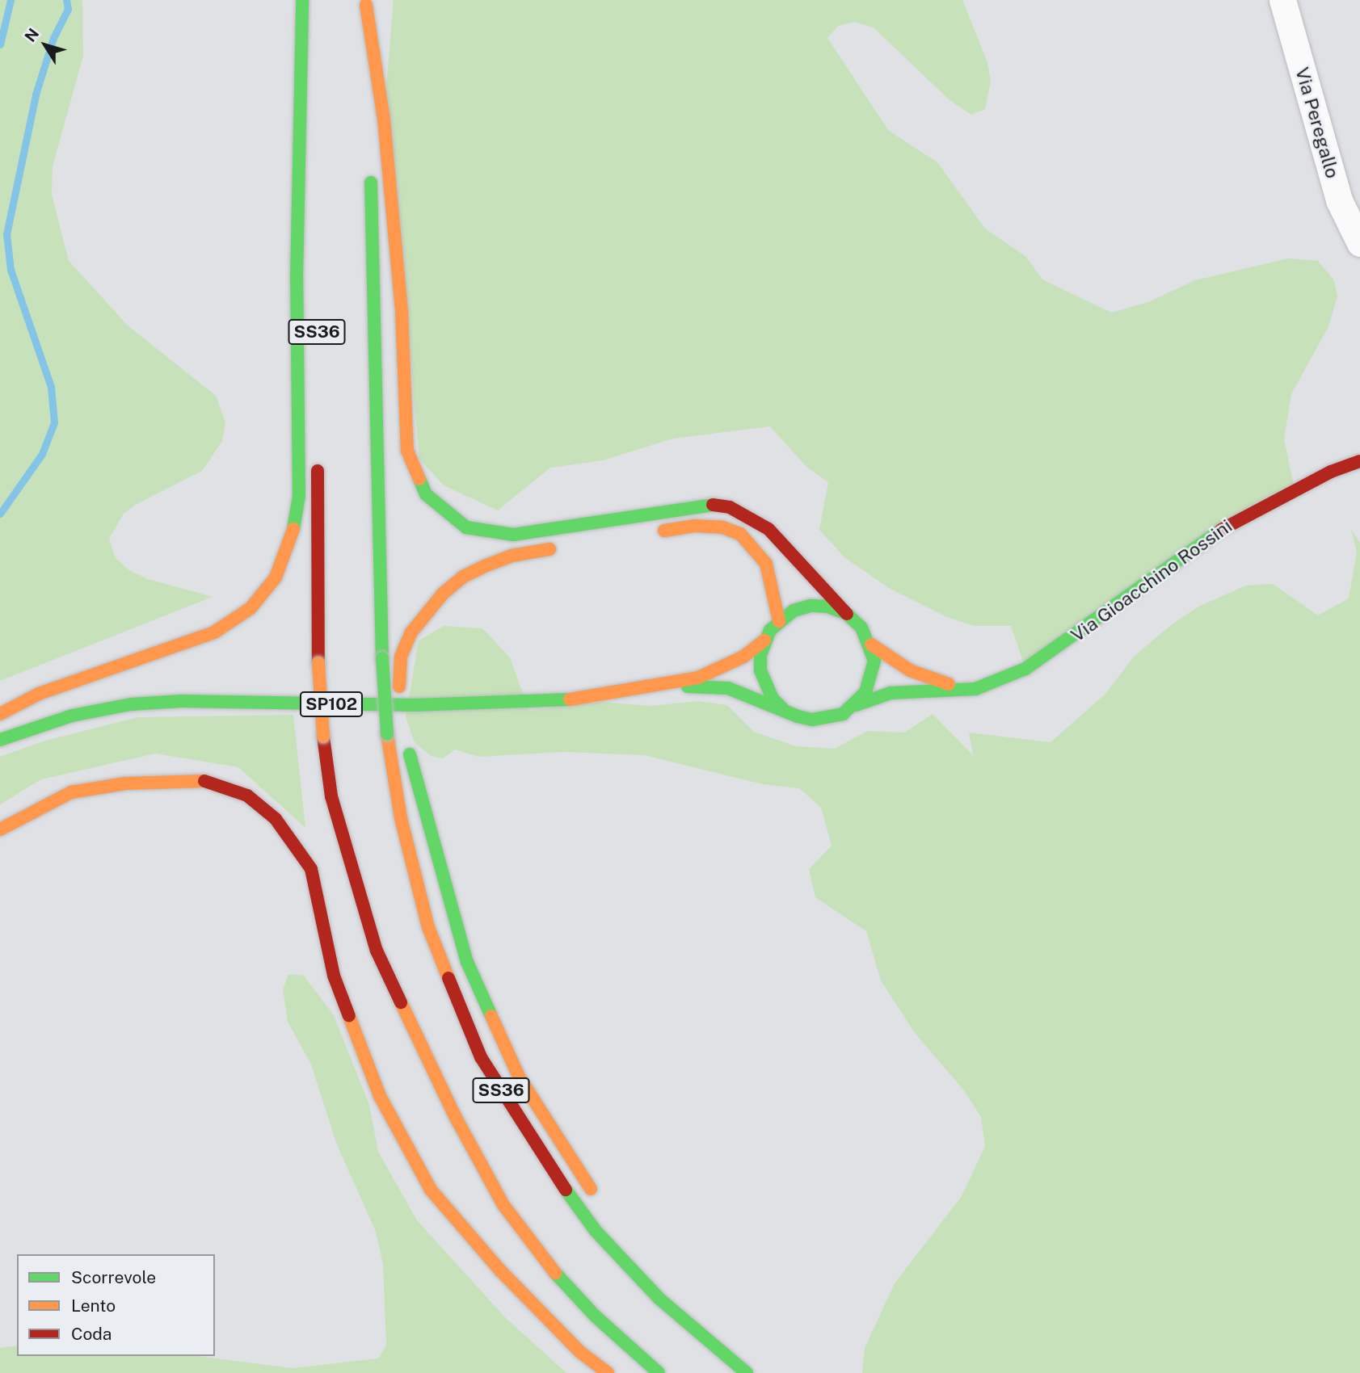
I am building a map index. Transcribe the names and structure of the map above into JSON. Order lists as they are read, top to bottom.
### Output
{
  "streets": {
    "main road": ["SS36", "Via Gioacchino Rossini", "SP102"],
    "street": ["Via Peregallo"]
  },
  "crossings": [
    ["Via Gioacchino Rossini", "SP102"]
  ],
  "legend": ["Scorrevole", "Lento", "Coda"],
  "north": "top left"
}
